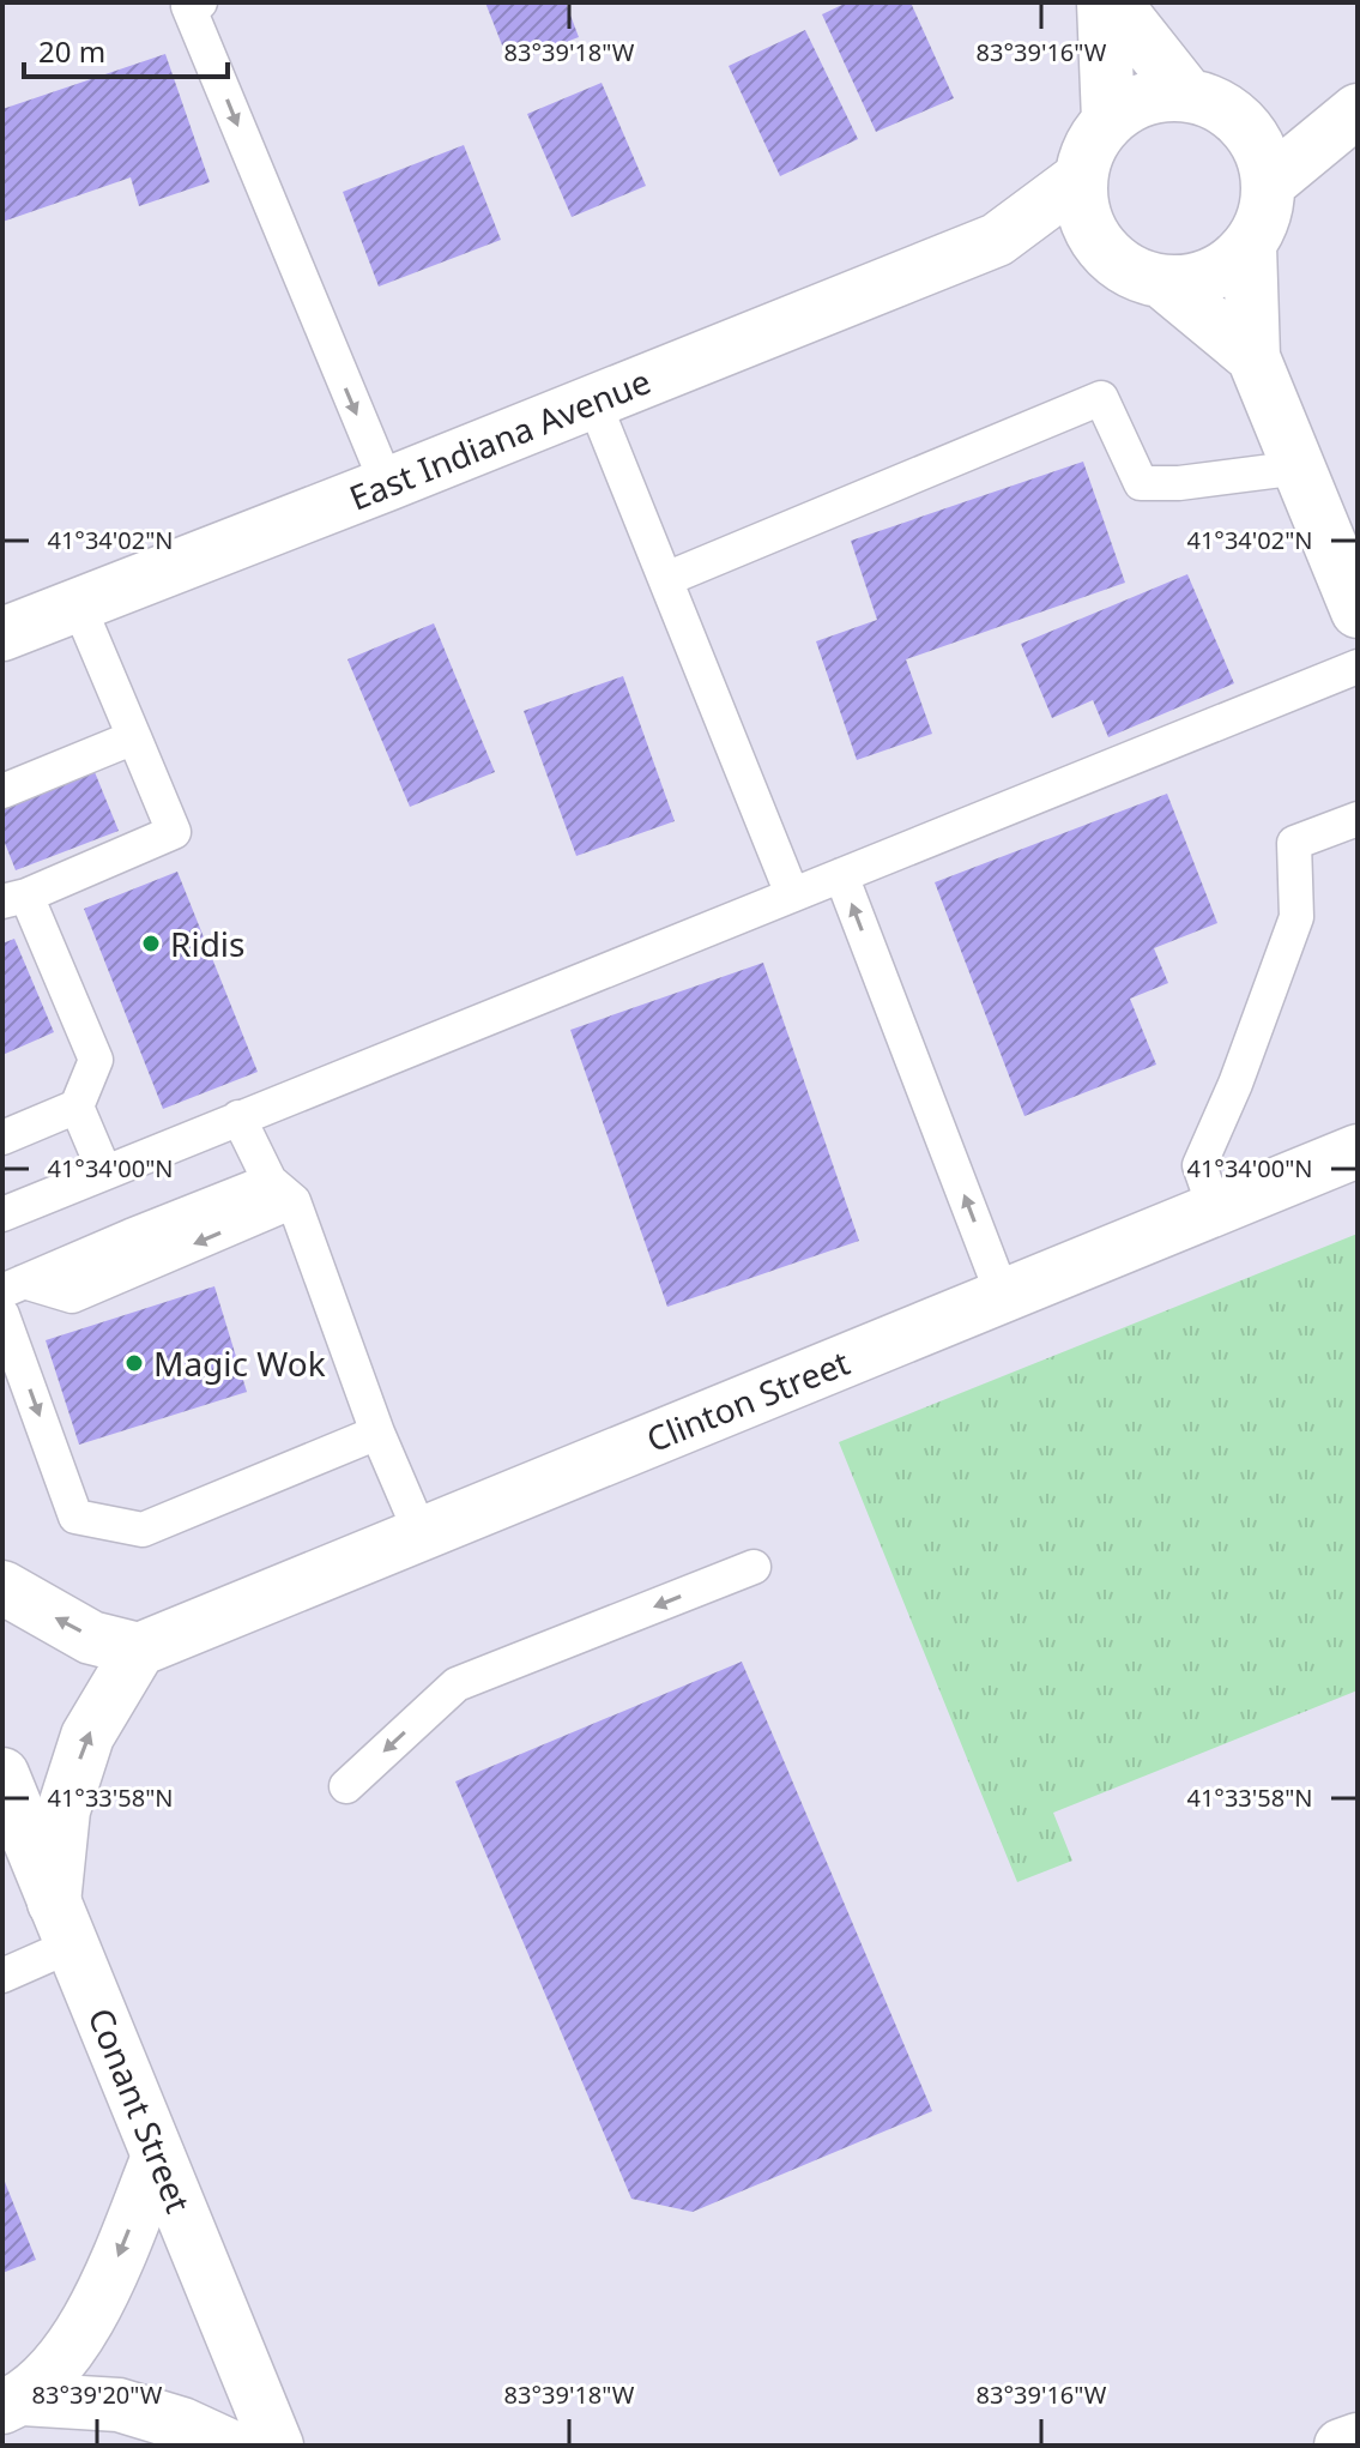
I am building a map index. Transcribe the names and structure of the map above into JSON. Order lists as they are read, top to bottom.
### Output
{
  "streets": {
    "main road": ["East Indiana Avenue", "Clinton Street", "Conant Street"]
  },
  "places": ["Ridis", "Magic Wok"],
  "scale_bar": "20 m",
  "coordinates": [
    "83°39'18\"W",
    "83°39'16\"W",
    "41°34'02\"N",
    "41°34'00\"N",
    "41°33'58\"N",
    "83°39'20\"W"
  ]
}
